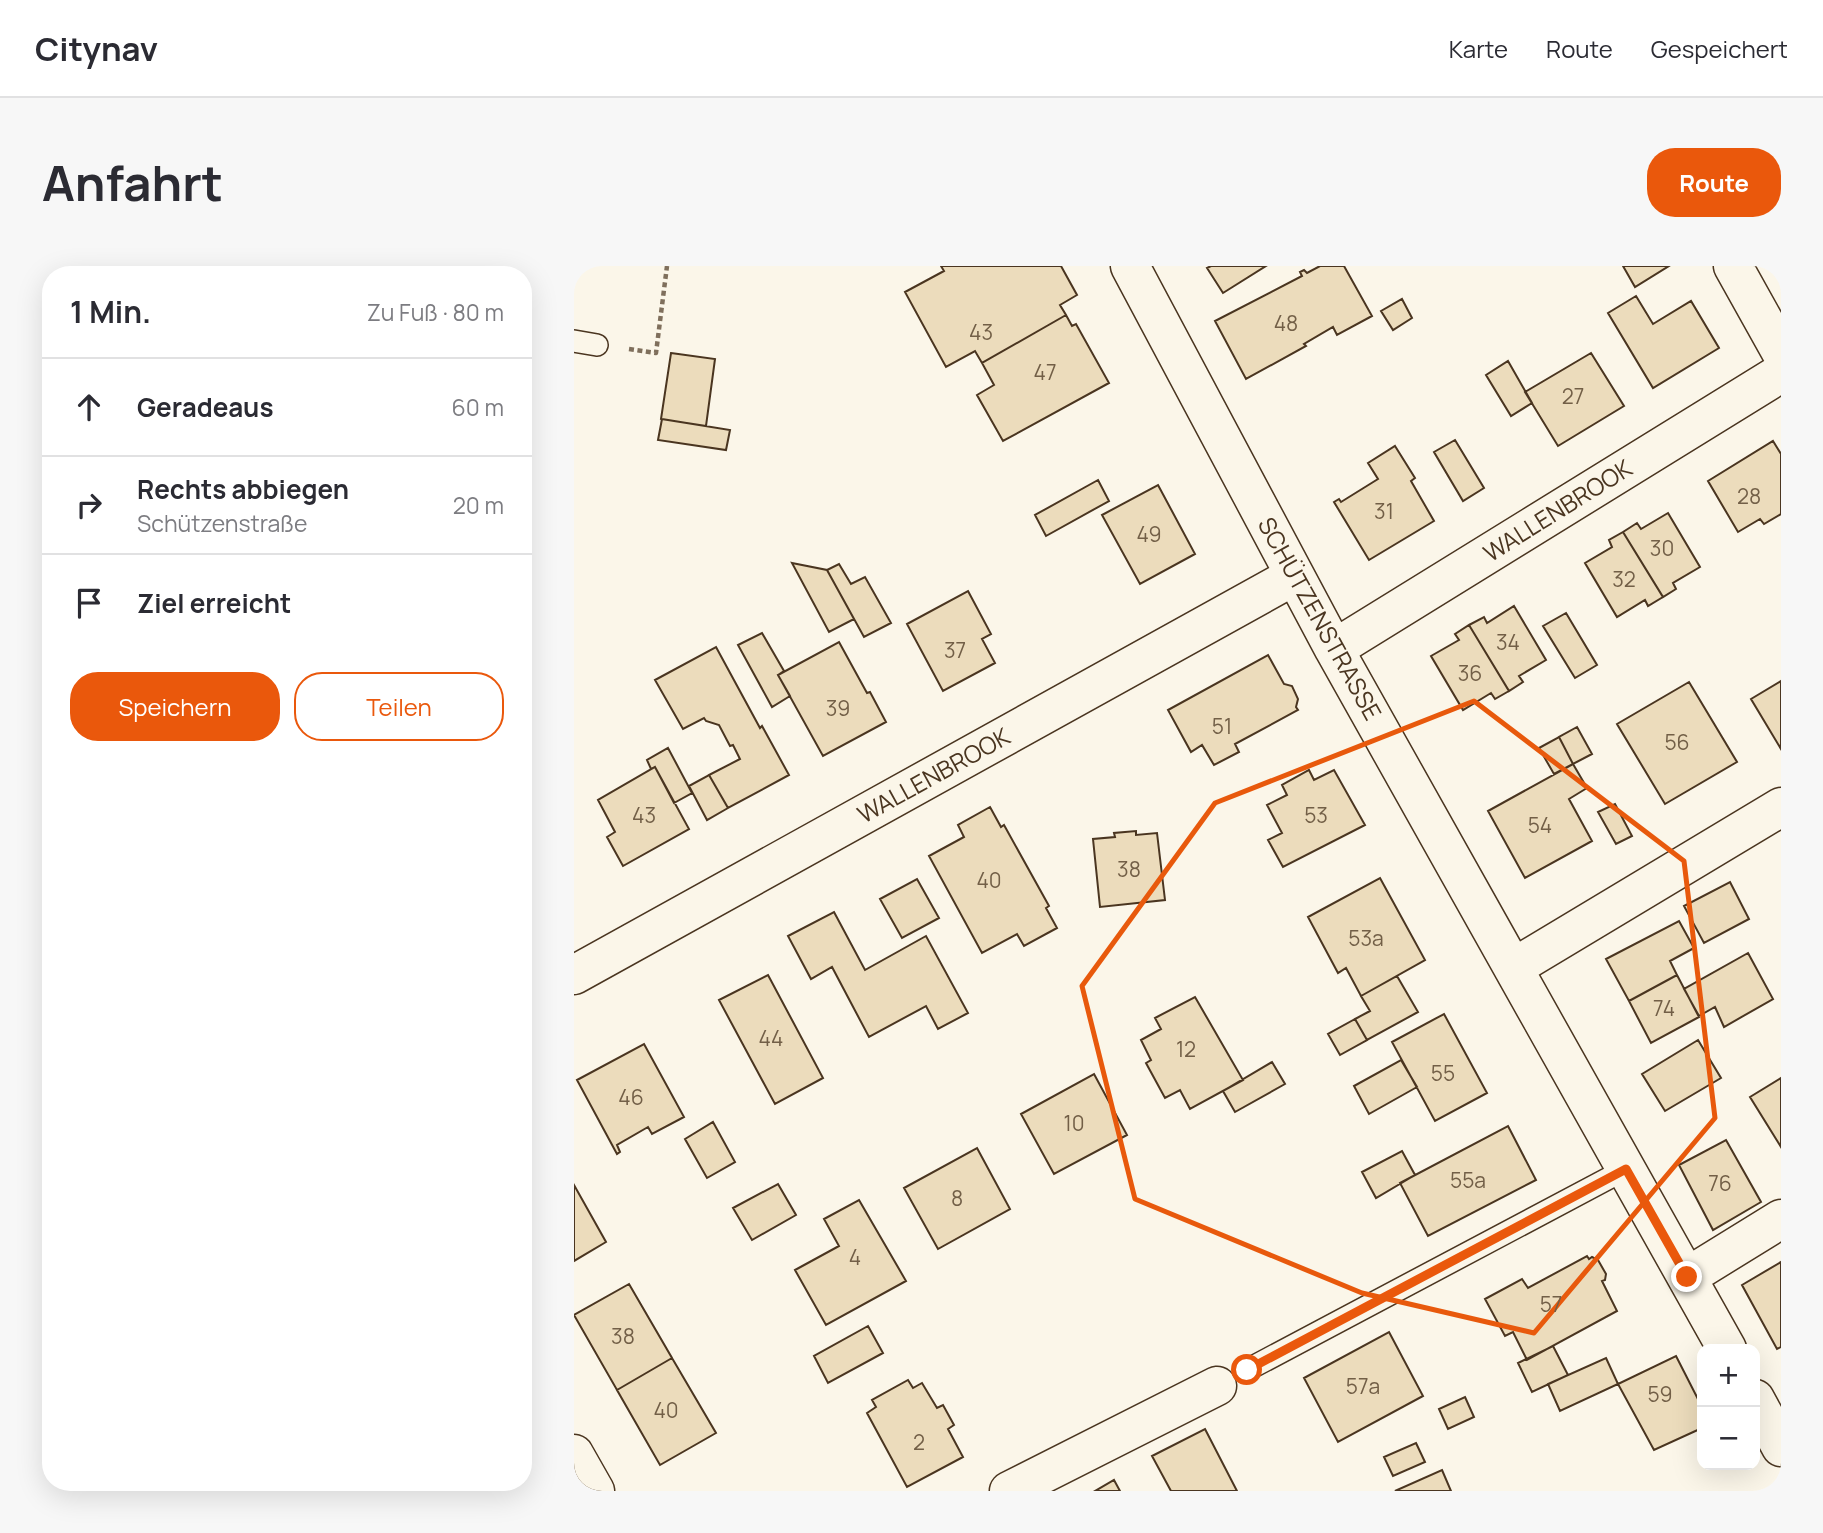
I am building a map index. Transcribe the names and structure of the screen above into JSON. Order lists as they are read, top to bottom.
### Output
{
  "streets": {
    "street": ["WALLENBROOK", "SCHÜTZENSTRASSE"]
  },
  "crossings": [
    ["WALLENBROOK", "SCHÜTZENSTRASSE"]
  ],
  "house_numbers": [
    "48",
    "43",
    "47",
    "27",
    "28",
    "31",
    "49",
    "30",
    "32",
    "34",
    "37",
    "36",
    "39",
    "51",
    "56",
    "43",
    "53",
    "54",
    "38",
    "40",
    "53a",
    "74",
    "44",
    "12",
    "55",
    "46",
    "10",
    "55a",
    "76",
    "8",
    "4",
    "57",
    "38",
    "57a",
    "59",
    "40",
    "2"
  ],
  "page": {
    "header": "Citynav",
    "nav": ["Karte", "Route", "Gespeichert"],
    "buttons": [
      "Route",
      ["Speichern", "Teilen"]
    ],
    "title": "Anfahrt",
    "heading": ["1 Min.", "Zu Fuß · 80 m"],
    "list": [
      ["Geradeaus", "60 m"],
      ["Rechts abbiegen", "Schützenstraße", "20 m"],
      "Ziel erreicht"
    ],
    "map_buttons": ["+", "−"]
  }
}
